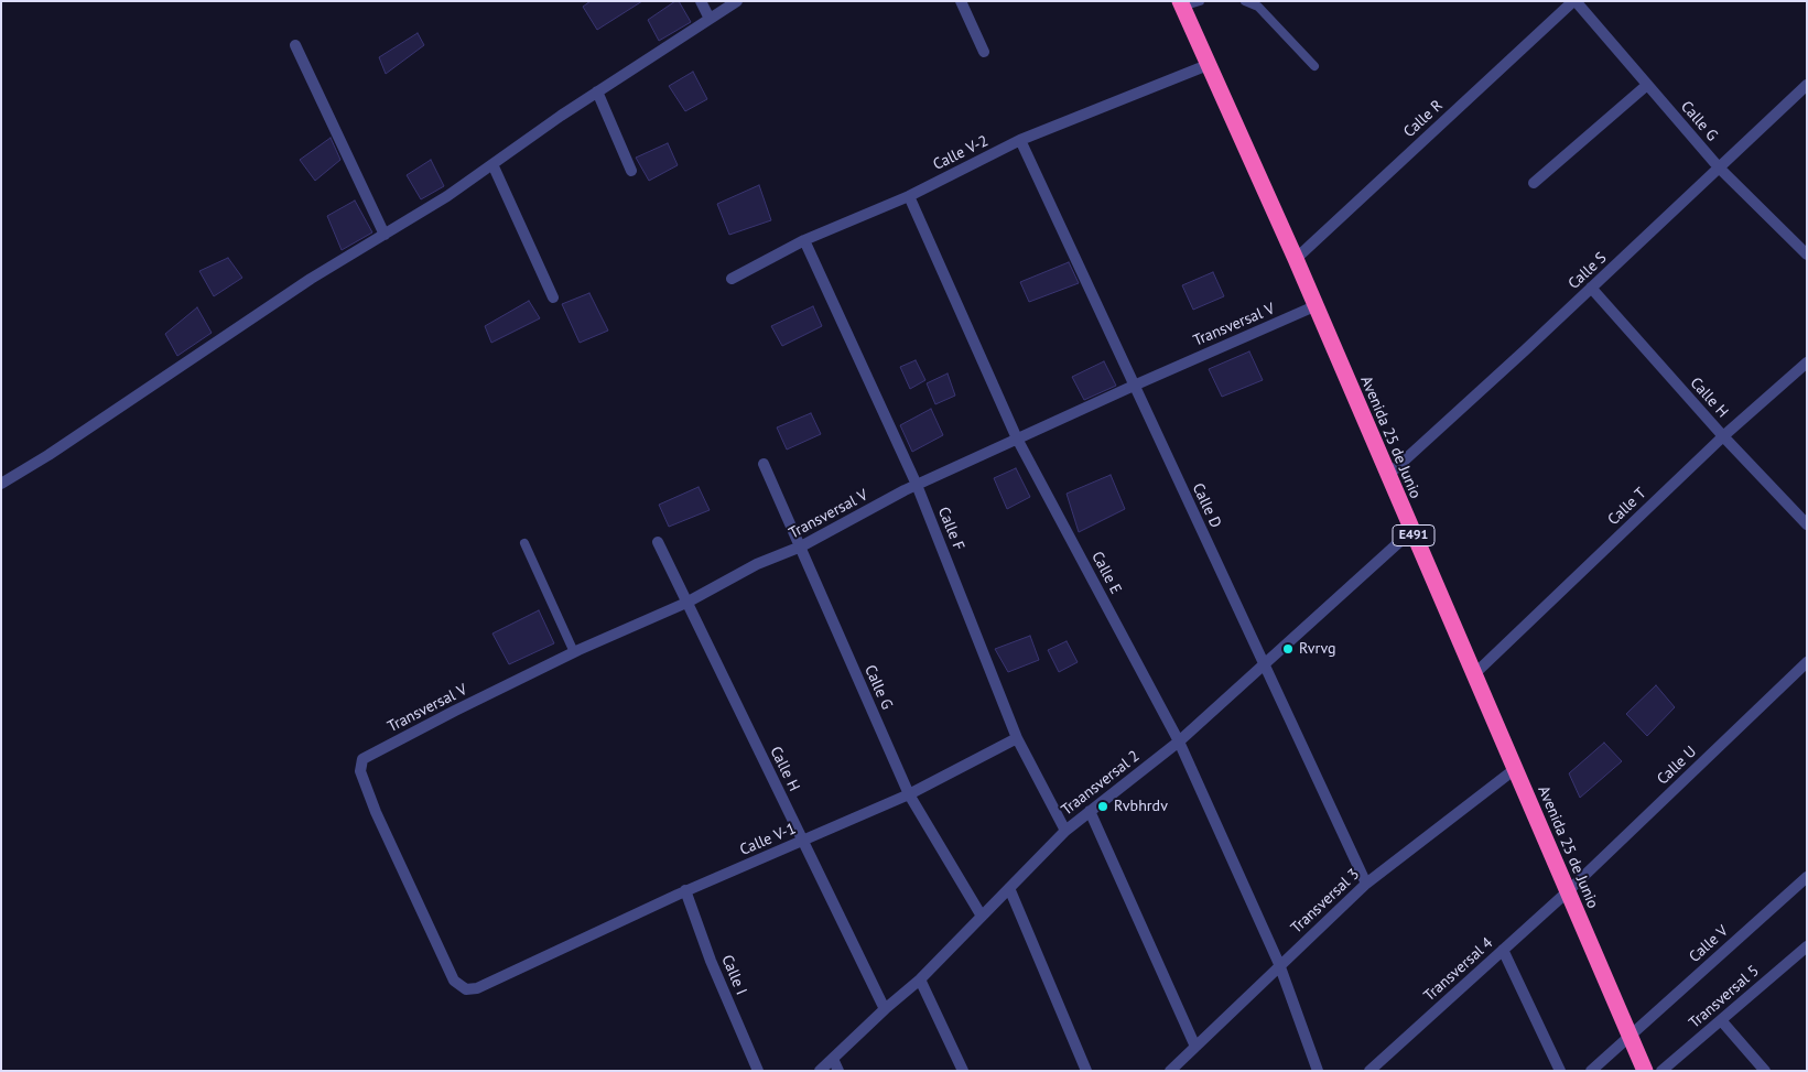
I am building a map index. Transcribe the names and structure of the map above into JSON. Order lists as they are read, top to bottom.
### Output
{
  "streets": {
    "highway": ["Avenida 25 de Junio", "E491"],
    "street": [
      "Calle R",
      "Calle G",
      "Calle V-2",
      "Calle S",
      "Transversal V",
      "Calle H",
      "Calle D",
      "Calle T",
      "Calle F",
      "Calle E",
      "Calle U",
      "Traansversal 2",
      "Calle V-1",
      "Transversal 3",
      "Calle V",
      "Transversal 4",
      "Calle I",
      "Transversal 5"
    ]
  },
  "crossings": [
    ["Calle R", "Calle G"],
    ["Calle R", "Avenida 25 de Junio"],
    ["Calle G", "Calle S"],
    ["Calle G", "Transversal V"],
    ["Calle G", "Traansversal 2"],
    ["Calle G", "Calle V-1"],
    ["Calle V-2", "Avenida 25 de Junio"],
    ["Calle V-2", "Calle D"],
    ["Calle V-2", "Calle F"],
    ["Calle V-2", "Calle E"],
    ["Calle S", "Calle H"],
    ["Calle S", "Avenida 25 de Junio"],
    ["Transversal V", "Calle H"],
    ["Transversal V", "Avenida 25 de Junio"],
    ["Transversal V", "Calle D"],
    ["Transversal V", "Calle F"],
    ["Transversal V", "Calle E"],
    ["Transversal V", "Calle V-1"],
    ["Calle H", "Calle T"],
    ["Calle H", "Traansversal 2"],
    ["Calle H", "Calle V-1"],
    ["Avenida 25 de Junio", "Calle T"],
    ["Avenida 25 de Junio", "Calle U"],
    ["Avenida 25 de Junio", "Traansversal 2"],
    ["Avenida 25 de Junio", "Transversal 3"],
    ["Avenida 25 de Junio", "Calle V"],
    ["Avenida 25 de Junio", "Transversal 4"],
    ["Calle D", "Traansversal 2"],
    ["Calle D", "Transversal 3"],
    ["Calle F", "Traansversal 2"],
    ["Calle F", "Calle V-1"],
    ["Calle E", "Traansversal 2"],
    ["Calle E", "Transversal 3"],
    ["Calle U", "Transversal 4"],
    ["Calle V-1", "Calle I"]
  ],
  "places": ["Rvrvg", "Rvbhrdv"]
}
